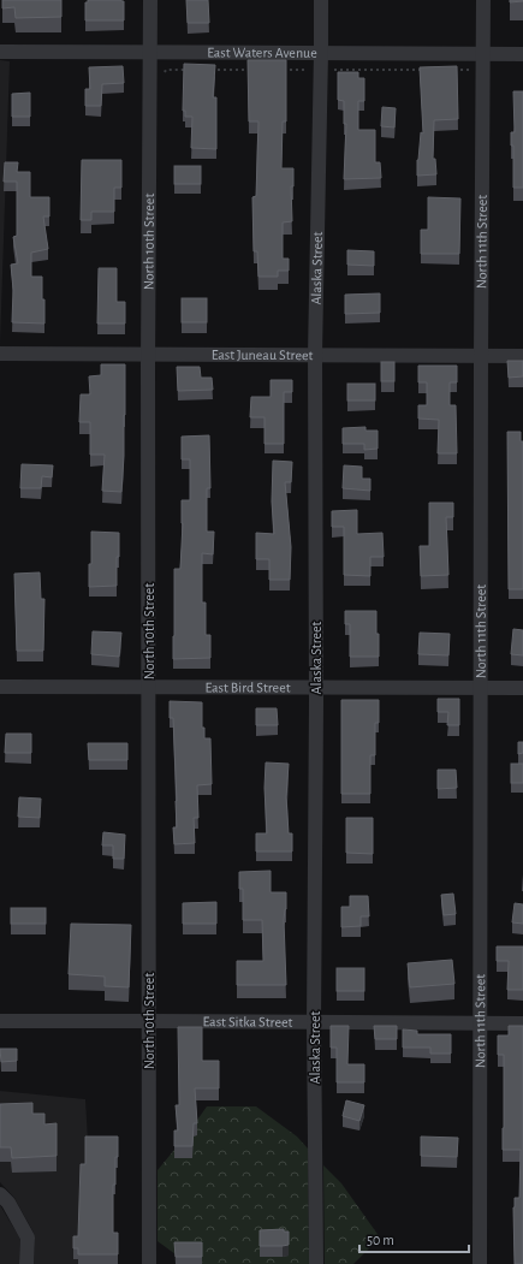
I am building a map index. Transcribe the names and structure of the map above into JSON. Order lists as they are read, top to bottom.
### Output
{
  "streets": {
    "street": [
      "East Waters Avenue",
      "North 11th Street",
      "North 10th Street",
      "Alaska Street",
      "East Juneau Street",
      "East Bird Street",
      "East Sitka Street"
    ]
  },
  "crossings": [
    ["East Waters Avenue", "North 11th Street"],
    ["East Waters Avenue", "North 10th Street"],
    ["East Waters Avenue", "Alaska Street"],
    ["North 11th Street", "East Juneau Street"],
    ["North 11th Street", "East Bird Street"],
    ["North 11th Street", "East Sitka Street"],
    ["North 10th Street", "East Juneau Street"],
    ["North 10th Street", "East Bird Street"],
    ["North 10th Street", "East Sitka Street"],
    ["Alaska Street", "East Juneau Street"],
    ["Alaska Street", "East Bird Street"],
    ["Alaska Street", "East Sitka Street"]
  ],
  "scale_bar": "50 m"
}
